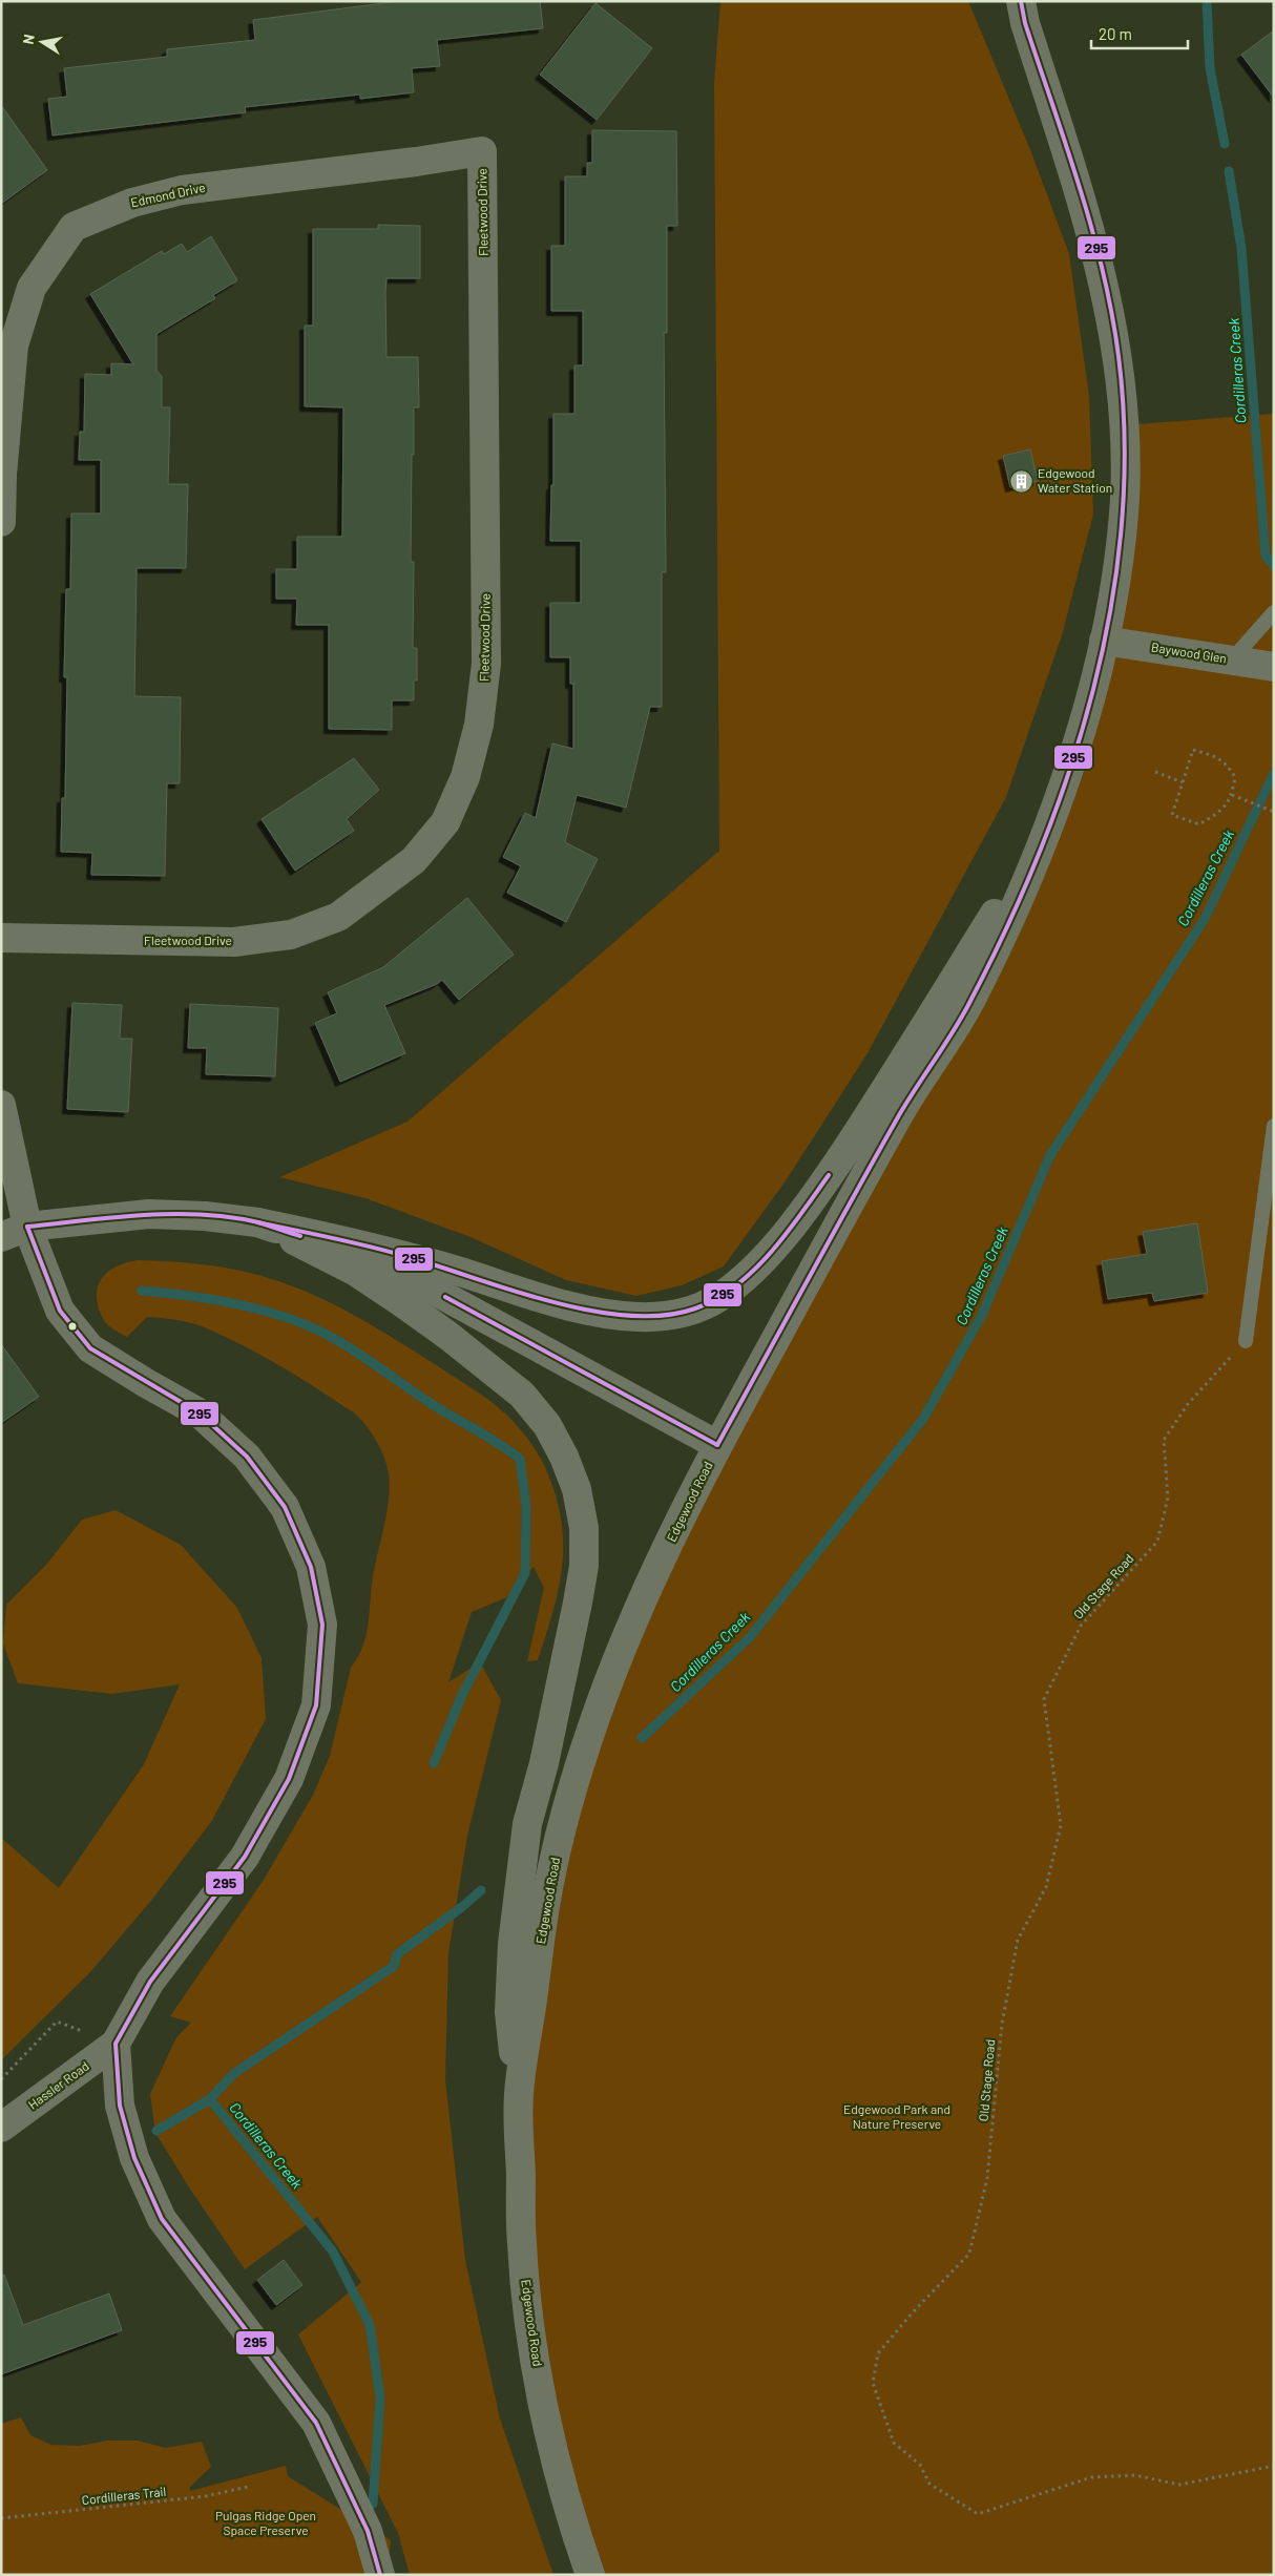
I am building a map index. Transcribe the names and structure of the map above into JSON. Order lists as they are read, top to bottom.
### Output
{
  "streets": {
    "main road": [
      "Edmond Drive",
      "Fleetwood Drive",
      "Baywood Glen",
      "Edgewood Road",
      "Hassler Road"
    ],
    "path": ["Old Stage Road", "Cordilleras Trail"]
  },
  "crossings": [
    ["Edmond Drive", "Fleetwood Drive"],
    ["Baywood Glen", "Edgewood Road"]
  ],
  "water": ["Cordilleras Creek"],
  "parks": ["Edgewood Park and Nature Preserve", "Pulgas Ridge Open Space Preserve"],
  "places": {
    "building": ["Edgewood Water Station"]
  },
  "lines": ["transit line 295"],
  "scale_bar": "20 m",
  "north": "left"
}
